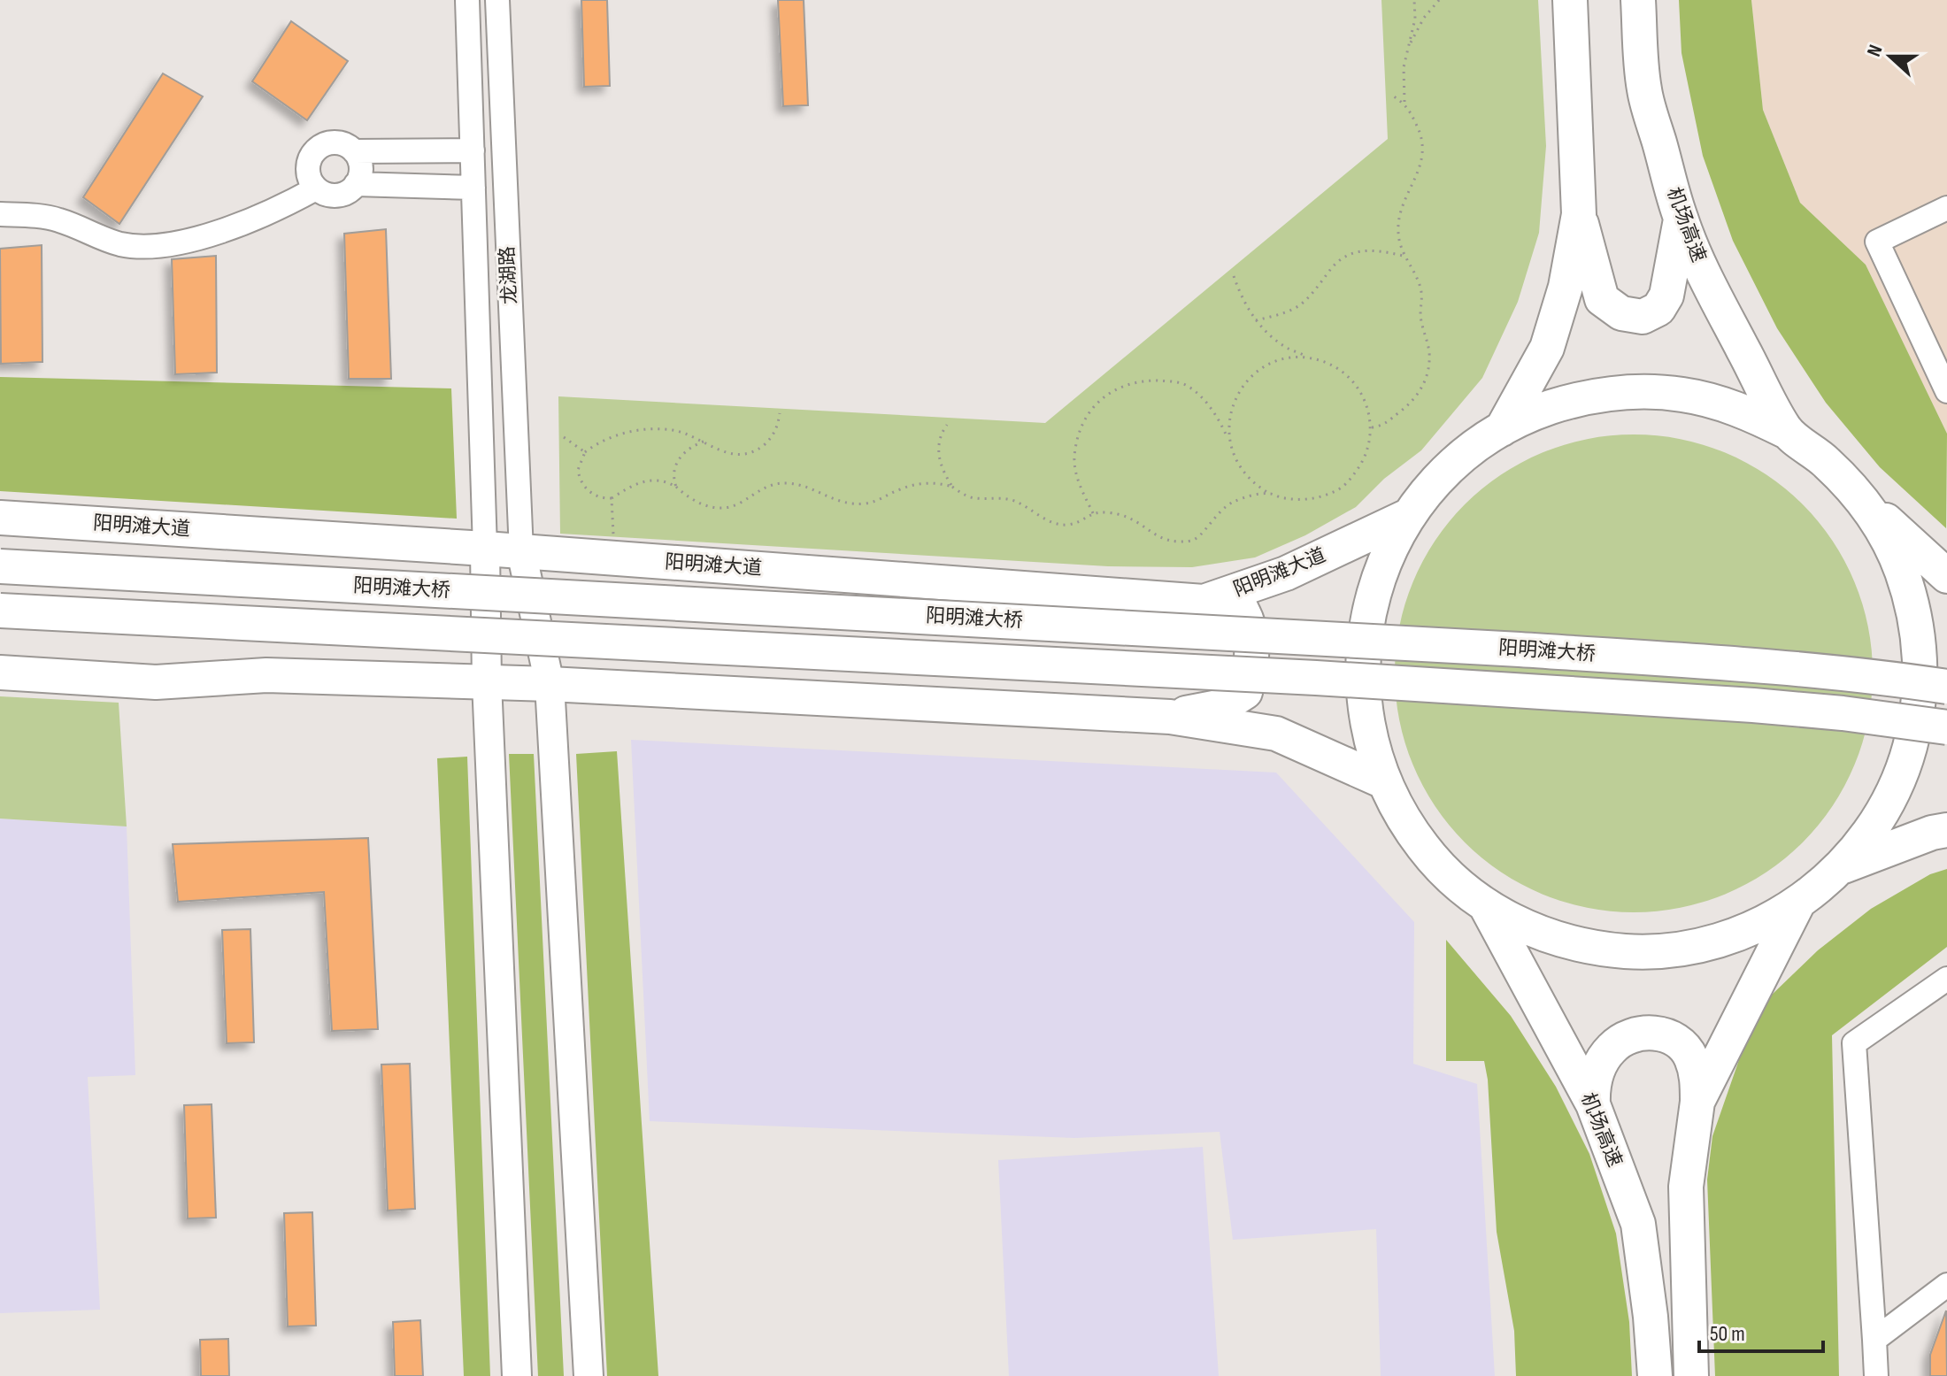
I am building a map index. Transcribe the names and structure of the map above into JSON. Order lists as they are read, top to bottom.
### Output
{
  "streets": {
    "highway": ["机场高速", "阳明滩大道", "阳明滩大桥"],
    "street": ["龙湖路"]
  },
  "crossings": [
    ["龙湖路", "阳明滩大道"],
    ["阳明滩大道", "阳明滩大桥"]
  ],
  "scale_bar": "50 m",
  "north": "left"
}
